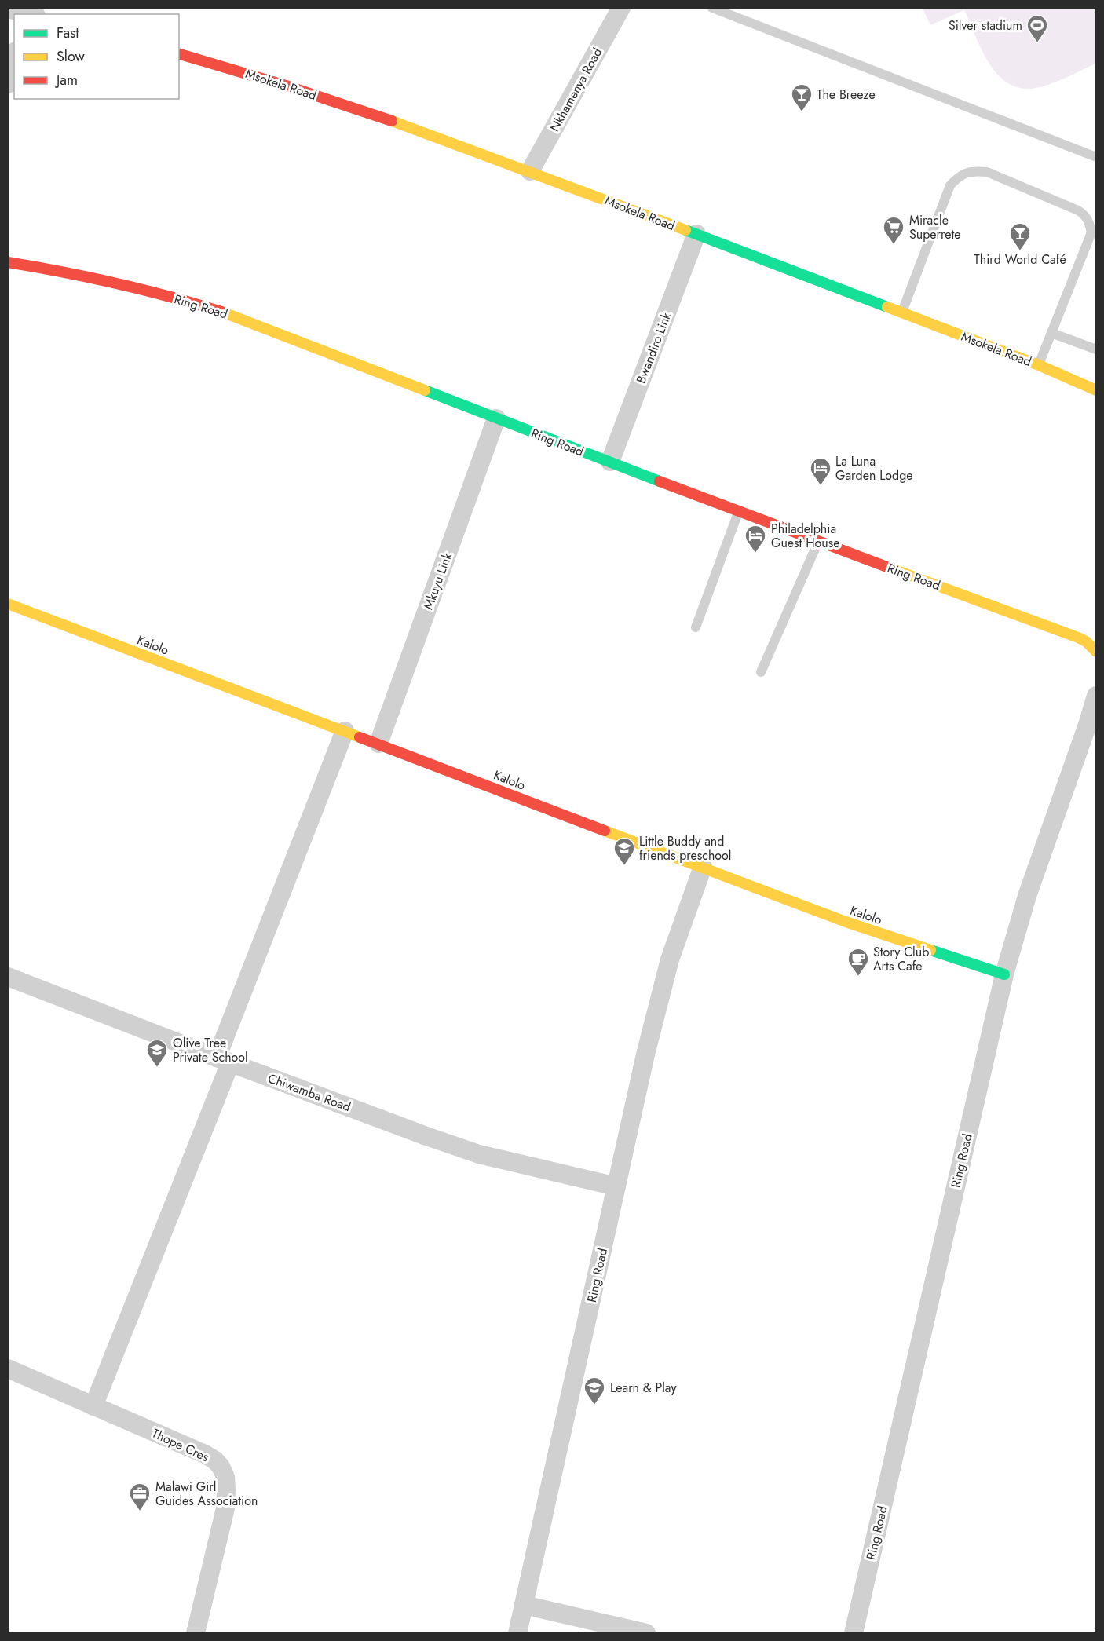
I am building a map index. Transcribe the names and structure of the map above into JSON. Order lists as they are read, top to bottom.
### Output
{
  "streets": {
    "street": [
      "Msokela Road",
      "Nkhamenya Road",
      "Ring Road",
      "Bwandiro Link",
      "Mkuyu Link",
      "Kalolo",
      "Chiwamba Road",
      "Thope Cres"
    ]
  },
  "crossings": [
    ["Msokela Road", "Nkhamenya Road"],
    ["Msokela Road", "Bwandiro Link"],
    ["Ring Road", "Bwandiro Link"],
    ["Ring Road", "Mkuyu Link"],
    ["Ring Road", "Kalolo"],
    ["Ring Road", "Chiwamba Road"],
    ["Mkuyu Link", "Kalolo"]
  ],
  "places": {
    "sports": ["Silver stadium"],
    "bar": ["The Breeze", "Third World Café"],
    "supermarket": ["Miracle Superrete"],
    "hotel": ["La Luna Garden Lodge", "Philadelphia Guest House"],
    "school or university": ["Little Buddy and friends preschool", "Olive Tree Private School", "Learn & Play"],
    "cafe": ["Story Club Arts Cafe"],
    "office": ["Malawi Girl Guides Association"]
  },
  "legend": ["Fast", "Slow", "Jam"]
}
